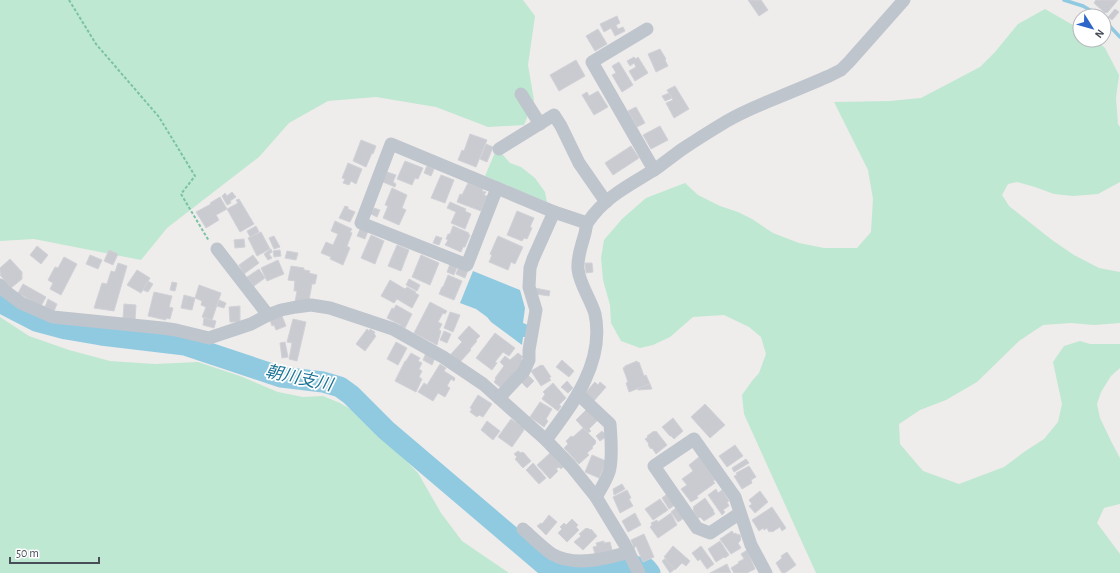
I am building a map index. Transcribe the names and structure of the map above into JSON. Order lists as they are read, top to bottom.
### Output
{
  "water": ["朝川支川"],
  "scale_bar": "50 m",
  "north": "bottom right"
}
